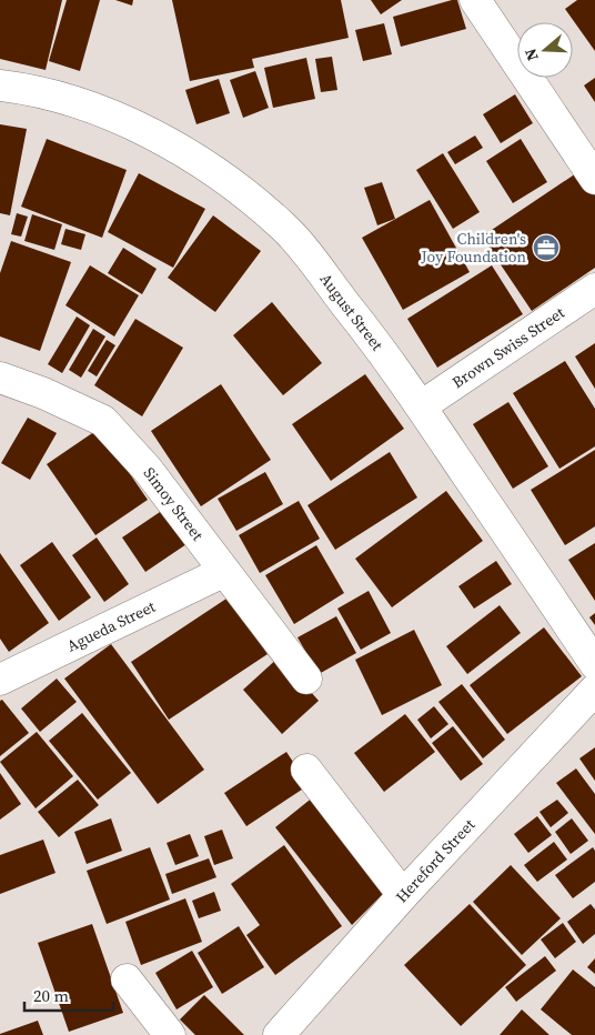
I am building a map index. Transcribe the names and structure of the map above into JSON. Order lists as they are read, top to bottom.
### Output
{
  "streets": {
    "street": [
      "August Street",
      "Brown Swiss Street",
      "Simoy Street",
      "Agueda Street",
      "Hereford Street"
    ]
  },
  "crossings": [
    ["August Street", "Brown Swiss Street"],
    ["Simoy Street", "Agueda Street"]
  ],
  "places": {
    "office": ["Children's Joy Foundation"]
  },
  "scale_bar": "20 m",
  "north": "left"
}
